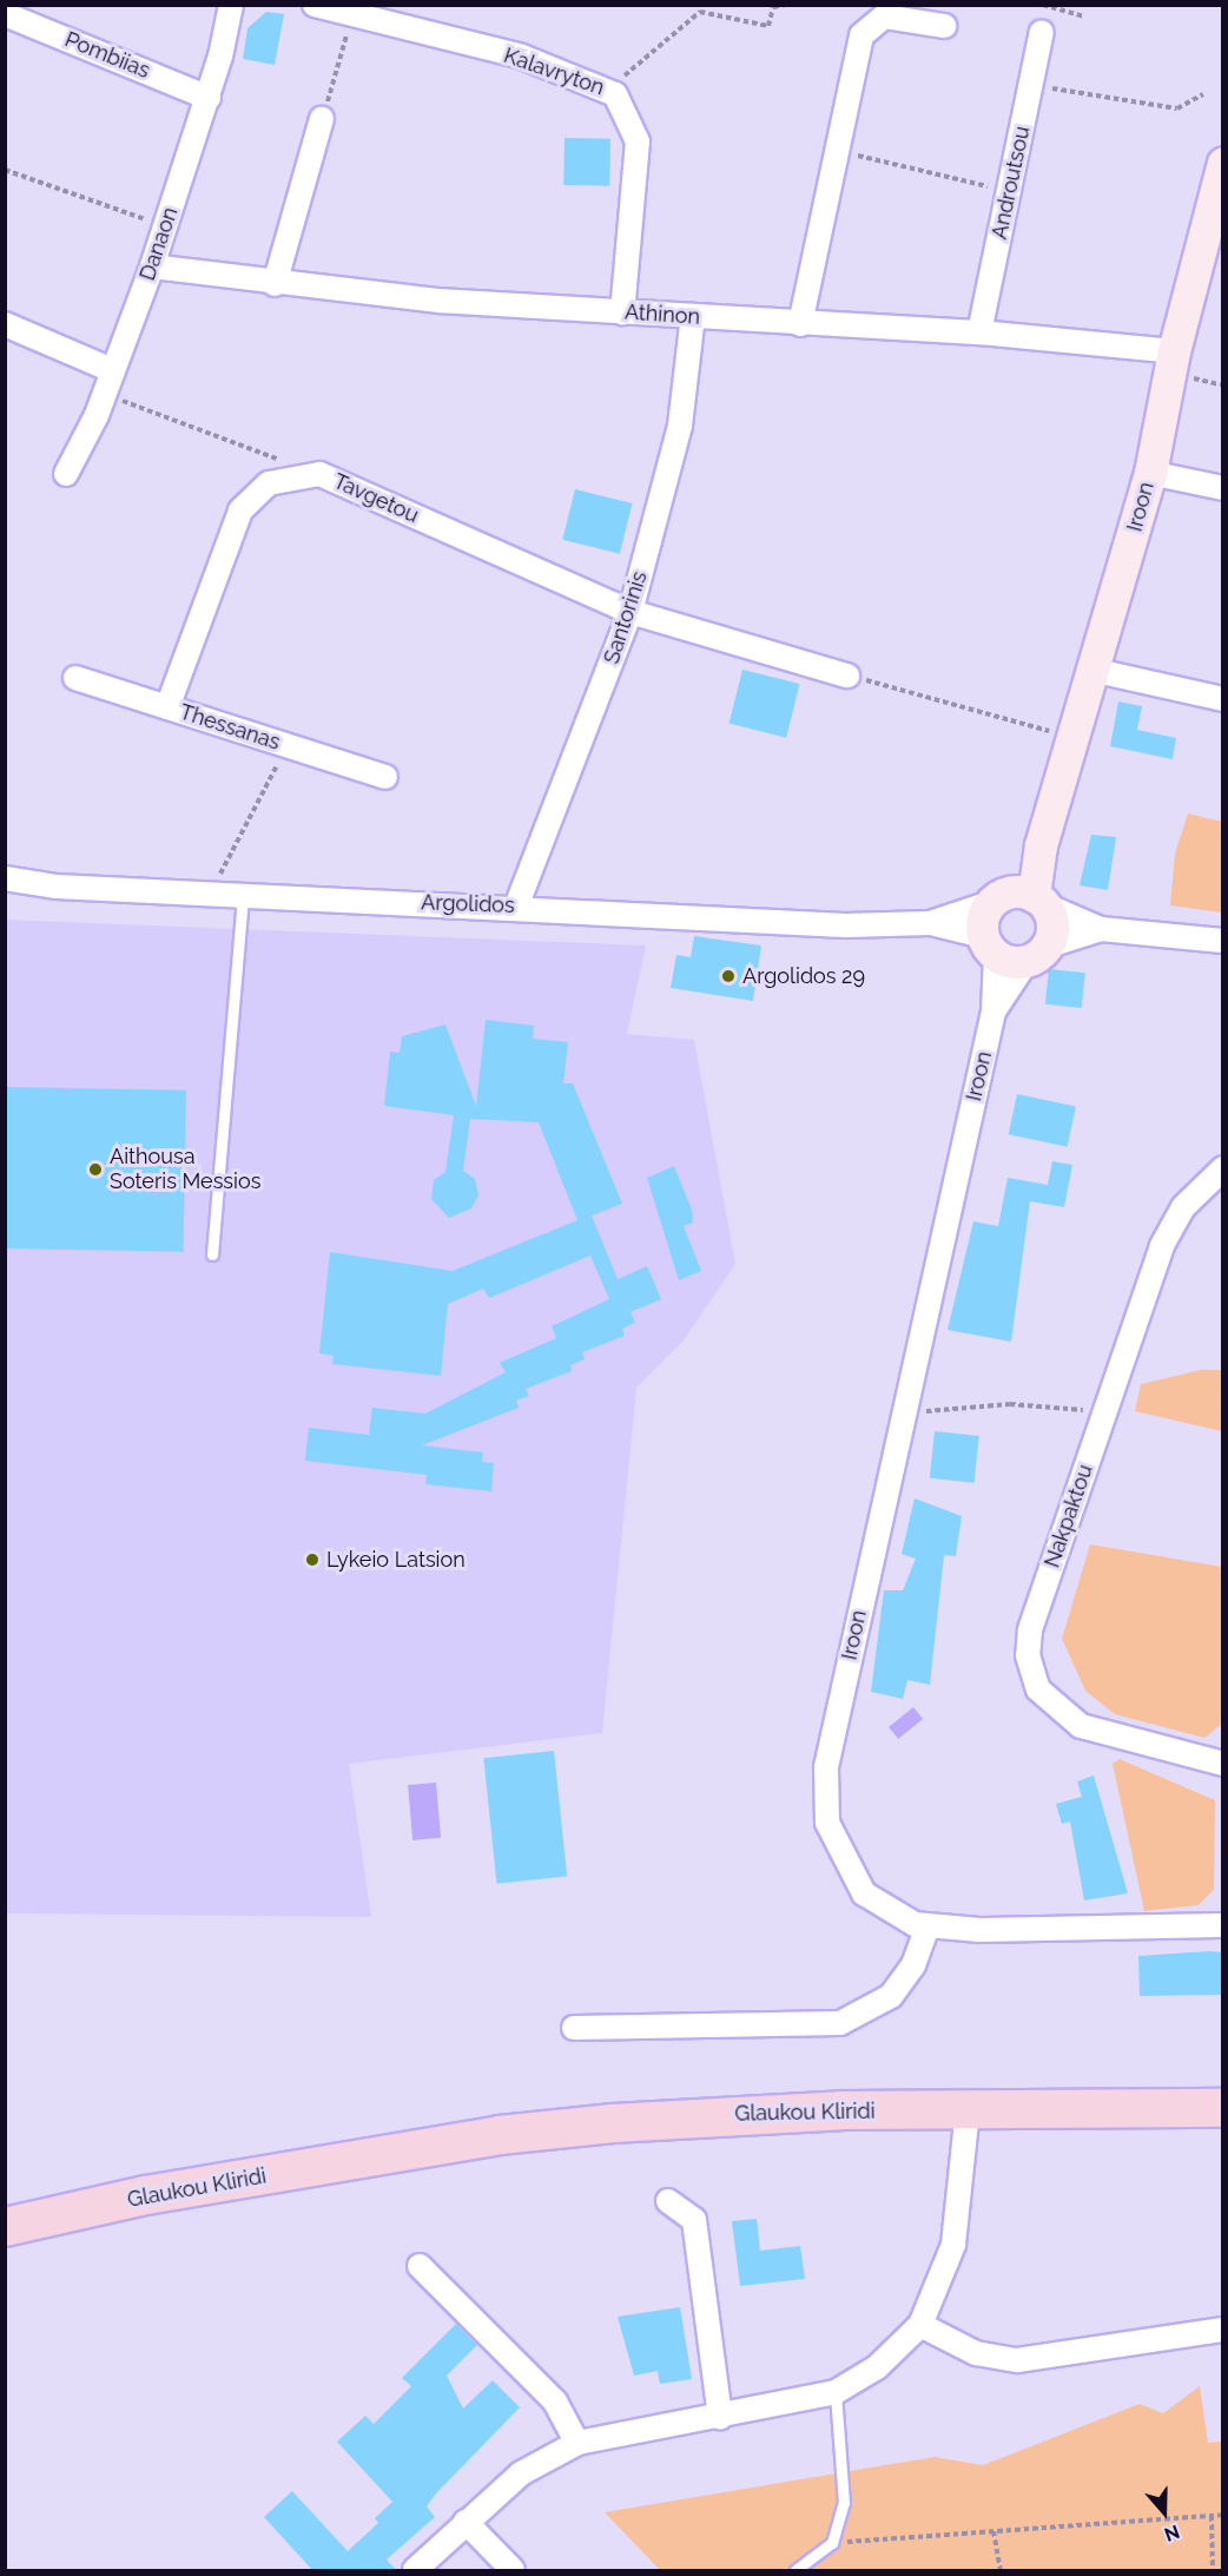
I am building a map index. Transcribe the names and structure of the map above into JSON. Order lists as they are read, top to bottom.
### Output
{
  "streets": {
    "main road": ["Glaukou Kliridi"],
    "street": [
      "Pombiias",
      "Kalavryton",
      "Androutsou",
      "Danaon",
      "Athinon",
      "Tavgetou",
      "Iroon",
      "Santorinis",
      "Thessanas",
      "Argolidos",
      "Nakpaktou"
    ]
  },
  "crossings": [
    ["Pombiias", "Danaon"],
    ["Kalavryton", "Athinon"],
    ["Androutsou", "Athinon"],
    ["Danaon", "Athinon"],
    ["Athinon", "Iroon"],
    ["Athinon", "Santorinis"],
    ["Tavgetou", "Santorinis"],
    ["Tavgetou", "Thessanas"],
    ["Iroon", "Argolidos"],
    ["Santorinis", "Argolidos"]
  ],
  "places": ["Argolidos 29", "Aithousa Soteris Messios", "Lykeio Latsion"],
  "north": "bottom"
}
